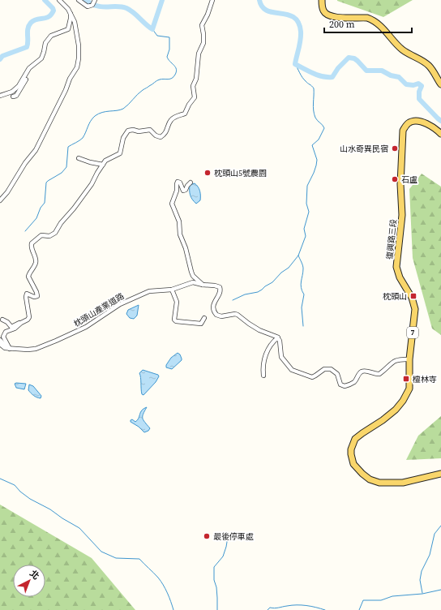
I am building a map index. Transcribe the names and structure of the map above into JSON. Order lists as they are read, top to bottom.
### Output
{
  "streets": {
    "main road": ["復興路三段", "7"],
    "street": ["枕頭山產業道路"]
  },
  "places": {
    "other": [
      "山水奇異民宿",
      "枕頭山5號農園",
      "石盧",
      "最後停車處"
    ],
    "transit": ["枕頭山", "檀林寺"]
  },
  "scale_bar": "200 m",
  "north": "top right"
}
